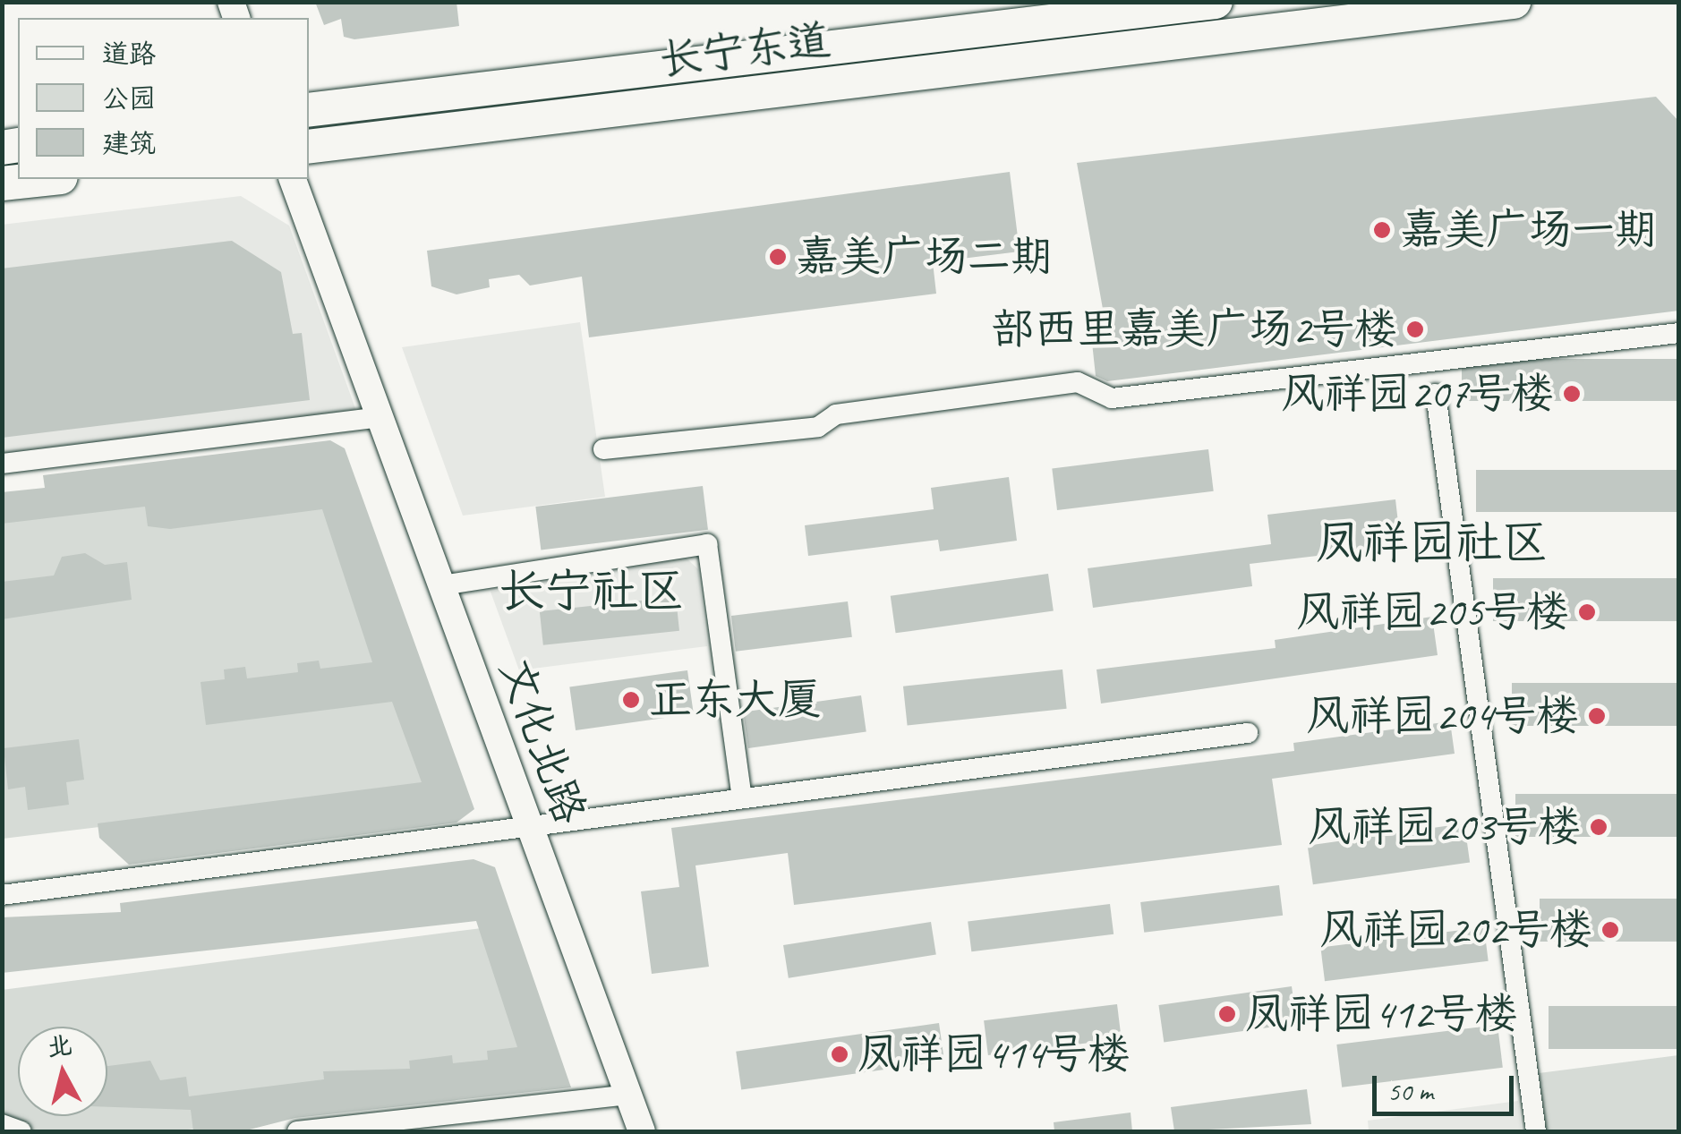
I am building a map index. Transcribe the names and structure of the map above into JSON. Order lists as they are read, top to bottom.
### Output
{
  "streets": {
    "main road": ["长宁东道"],
    "street": ["文化北路"]
  },
  "districts": ["凤祥园社区", "长宁社区"],
  "places": [
    "嘉美广场一期",
    "嘉美广场二期",
    "部西里嘉美广场2号楼",
    "风祥园207号楼",
    "风祥园205号楼",
    "正东大厦",
    "风祥园204号楼",
    "风祥园203号楼",
    "风祥园202号楼",
    "凤祥园412号楼",
    "凤祥园414号楼"
  ],
  "legend": ["道路", "公园", "建筑"],
  "scale_bar": "50 m",
  "north": "top"
}
